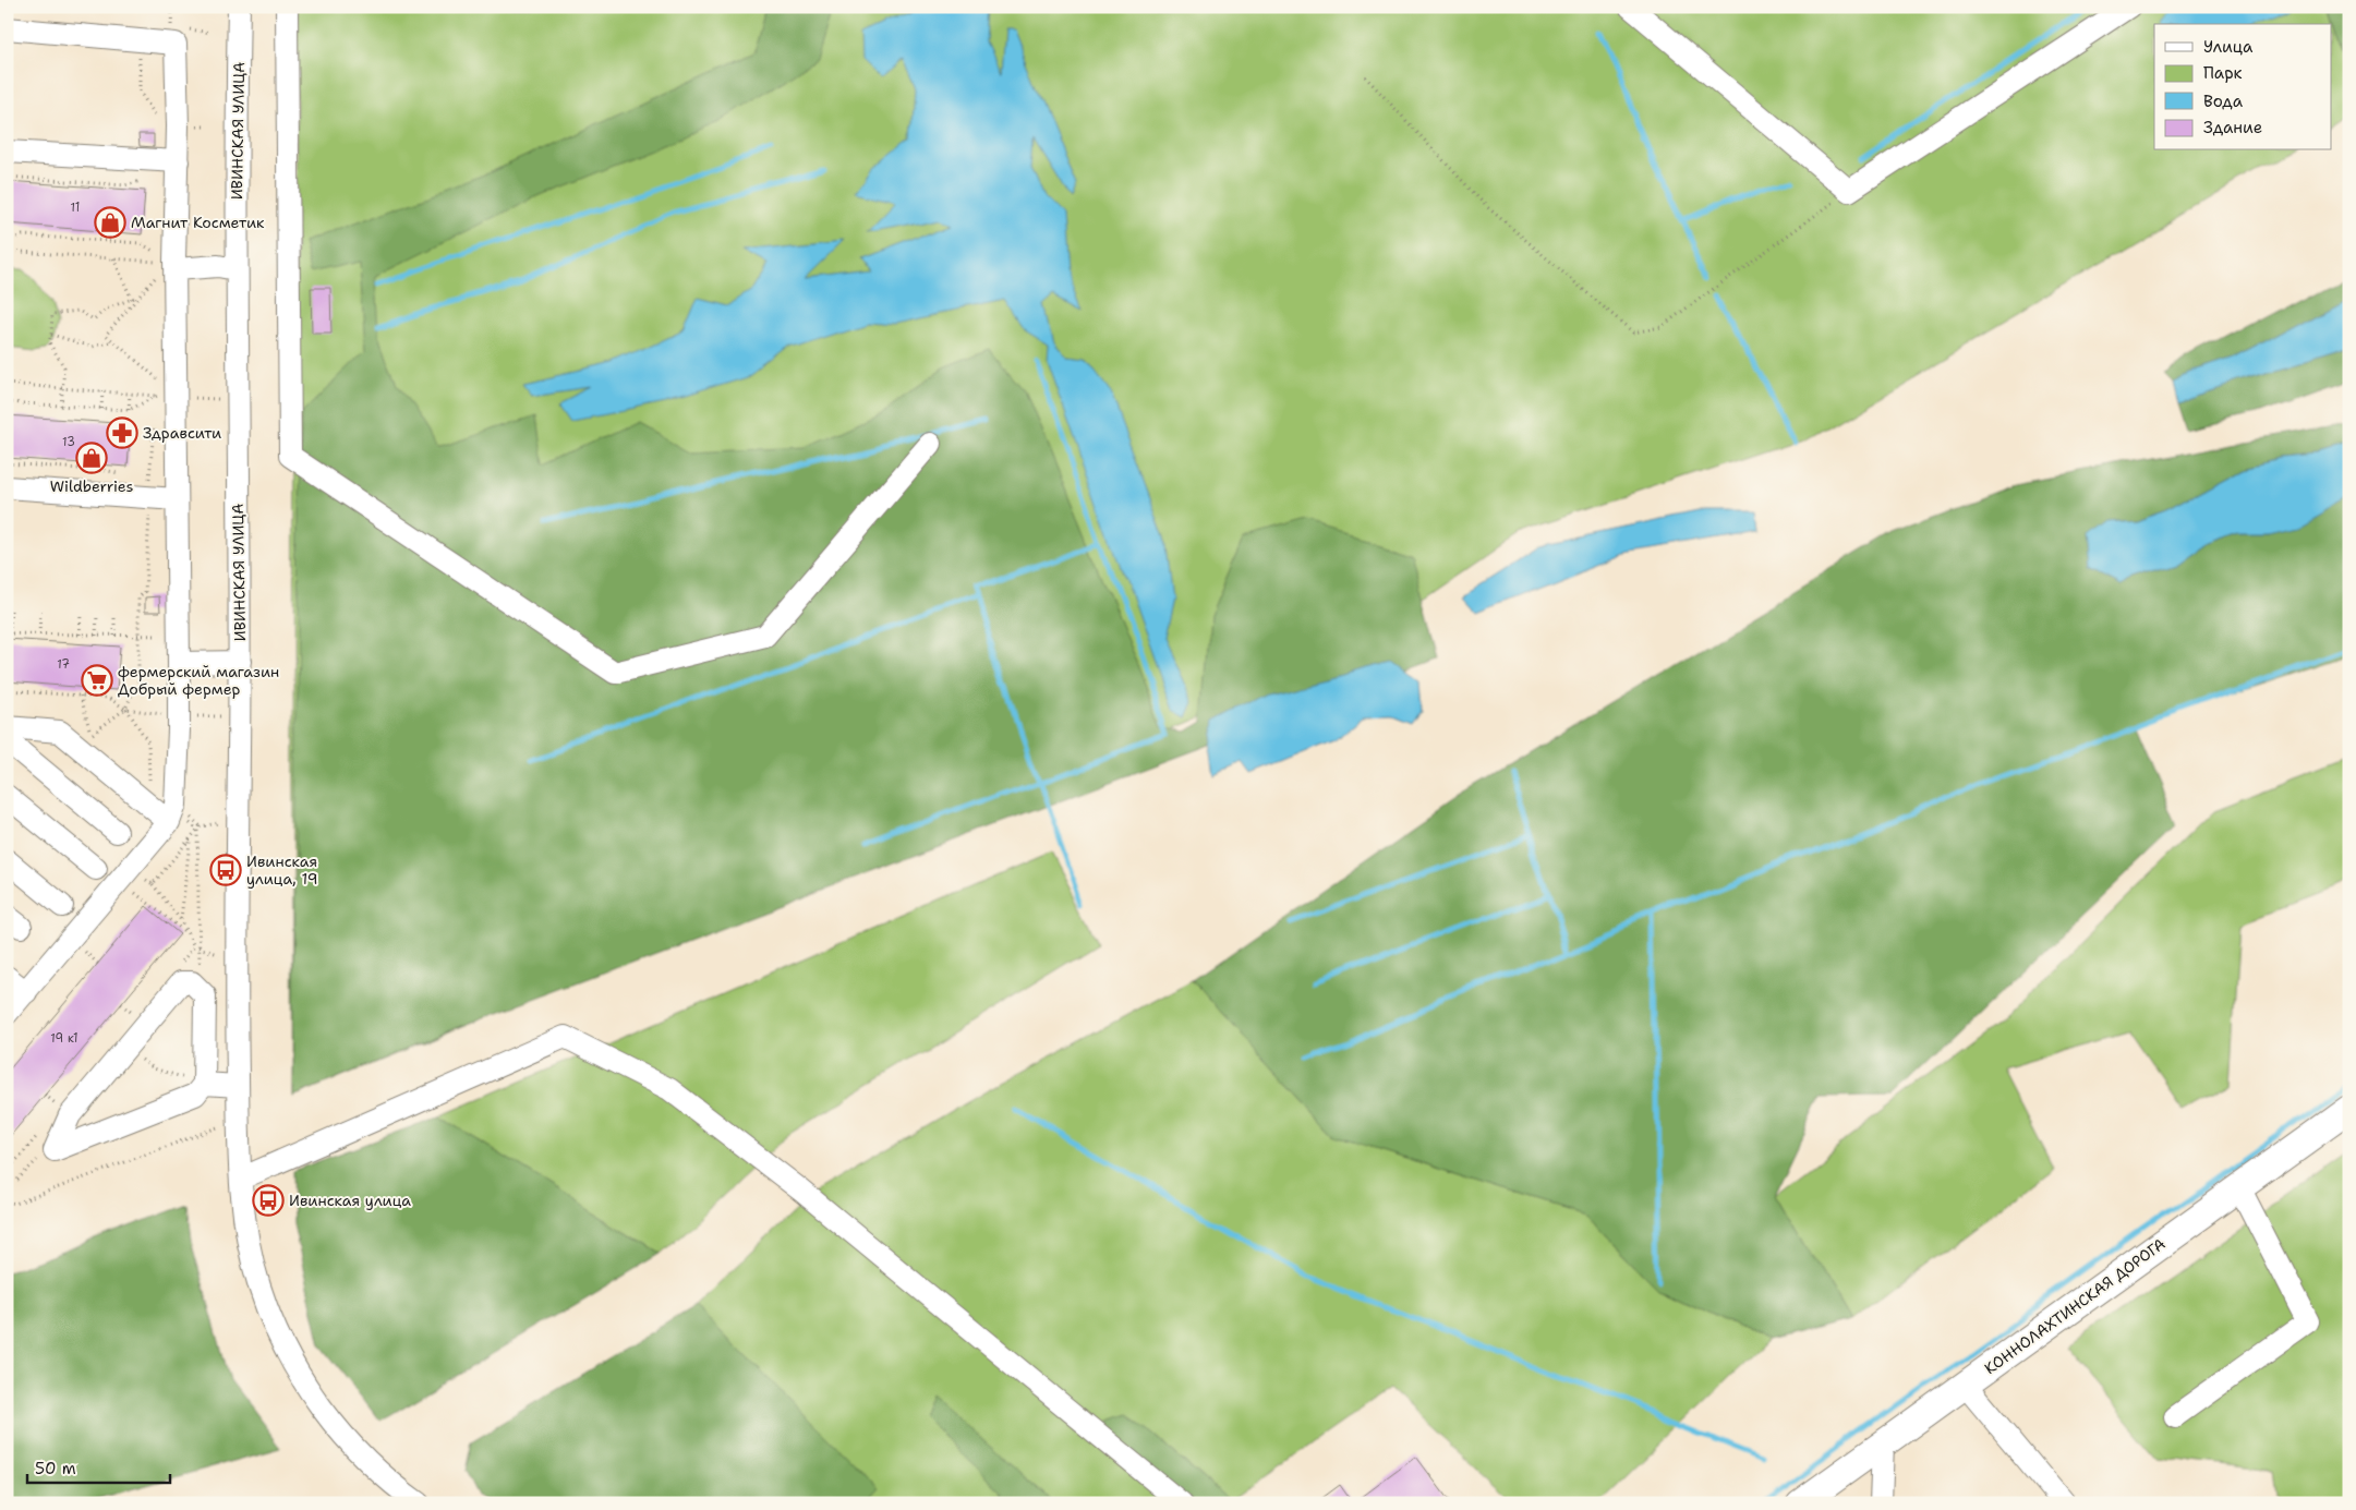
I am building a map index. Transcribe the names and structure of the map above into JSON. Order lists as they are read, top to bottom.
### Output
{
  "streets": {
    "main road": ["КОННОЛАХТИНСКАЯ ДОРОГА"],
    "street": ["ИВИНСКАЯ УЛИЦА"]
  },
  "places": {
    "shop": ["Магнит Косметик", "Wildberries"],
    "pharmacy": ["Здравсити"],
    "supermarket": ["фермерский магазин Добрый фермер"],
    "bus stop": ["Ивинская улица, 19", "Ивинская улица"]
  },
  "house_numbers": [
    "11",
    "13",
    "17",
    "19 к1"
  ],
  "legend": [
    "Улица",
    "Парк",
    "Вода",
    "Здание"
  ],
  "scale_bar": "50 m"
}
